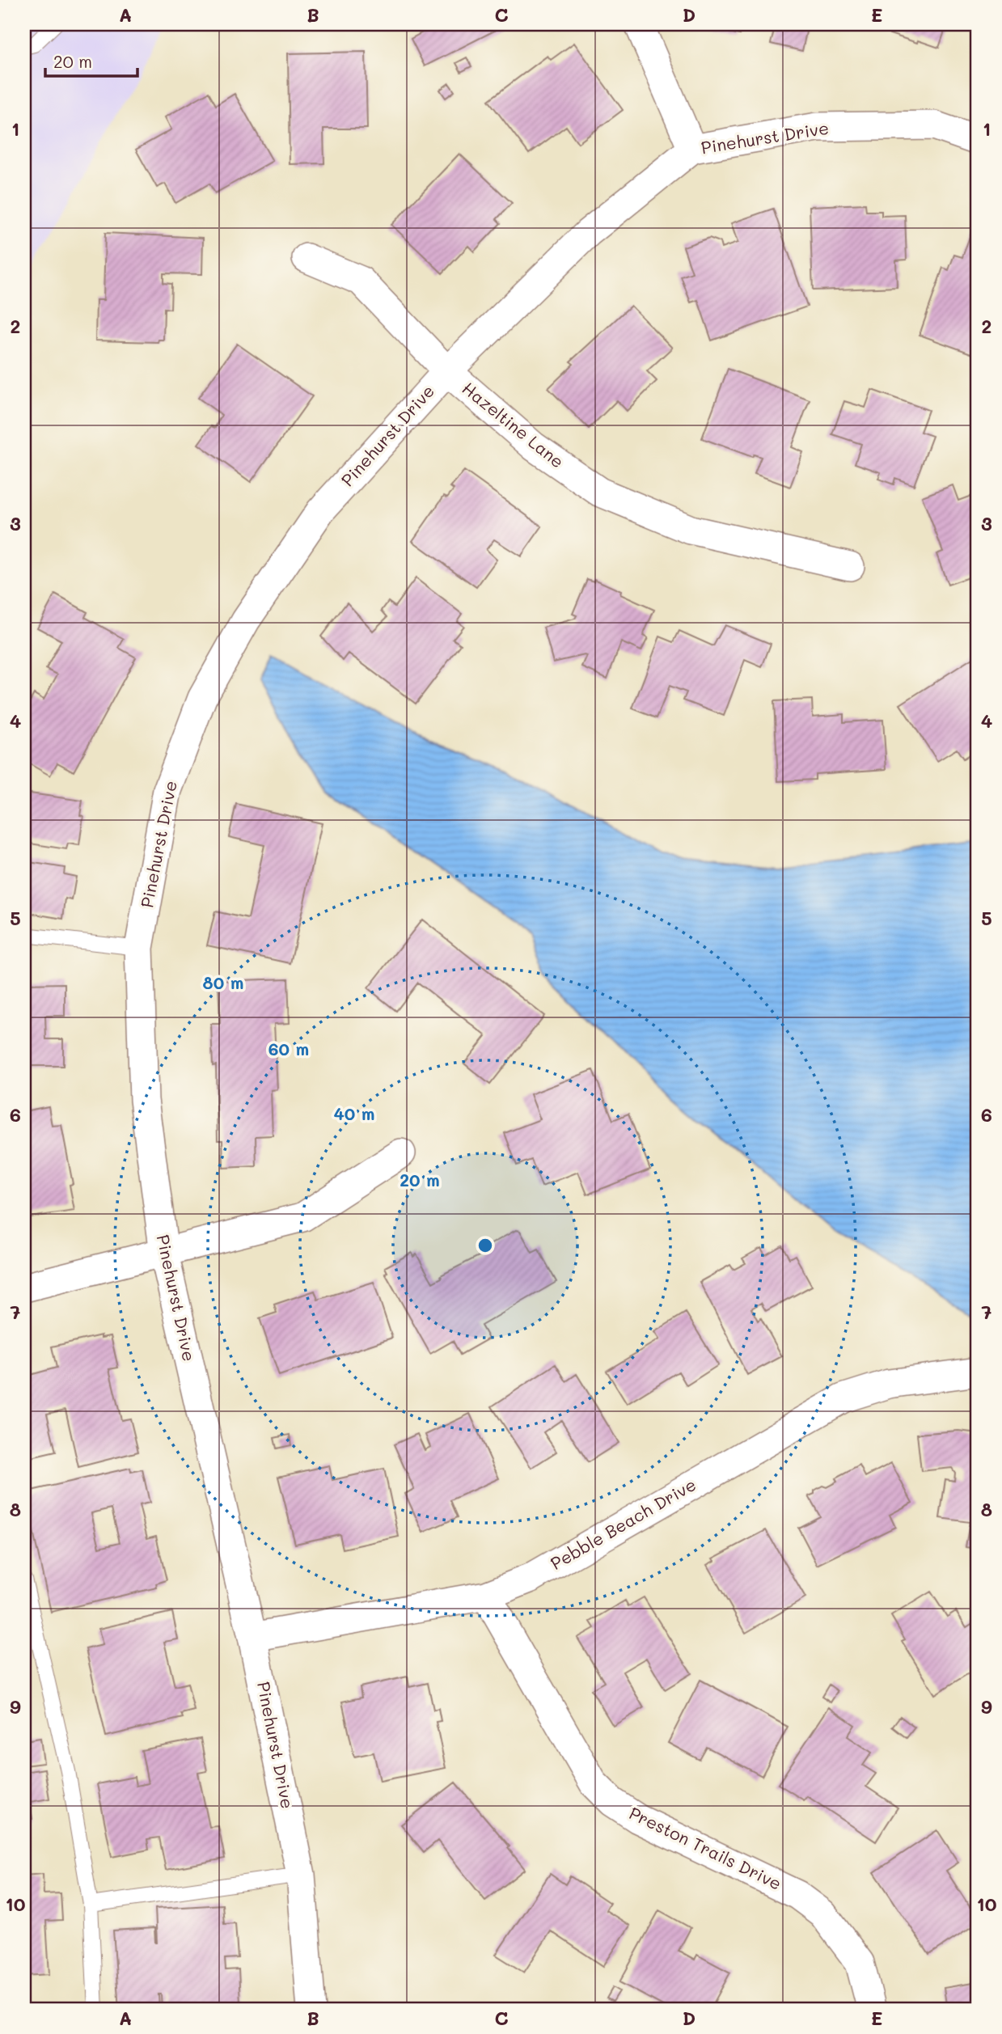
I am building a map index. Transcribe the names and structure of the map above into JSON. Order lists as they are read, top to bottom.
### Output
{
  "streets": {
    "street": [
      "Pinehurst Drive",
      "Hazeltine Lane",
      "Pebble Beach Drive",
      "Preston Trails Drive"
    ]
  },
  "crossings": [
    ["Pinehurst Drive", "Hazeltine Lane"],
    ["Pinehurst Drive", "Pebble Beach Drive"],
    ["Pebble Beach Drive", "Preston Trails Drive"]
  ],
  "scale_bar": "20 m",
  "grid": {
    "columns": [
      "A",
      "B",
      "C",
      "D",
      "E"
    ],
    "rows": [
      "1",
      "2",
      "3",
      "4",
      "5",
      "6",
      "7",
      "8",
      "9",
      "10"
    ]
  },
  "rings": [
    "80 m",
    "60 m",
    "40 m",
    "20 m"
  ]
}
